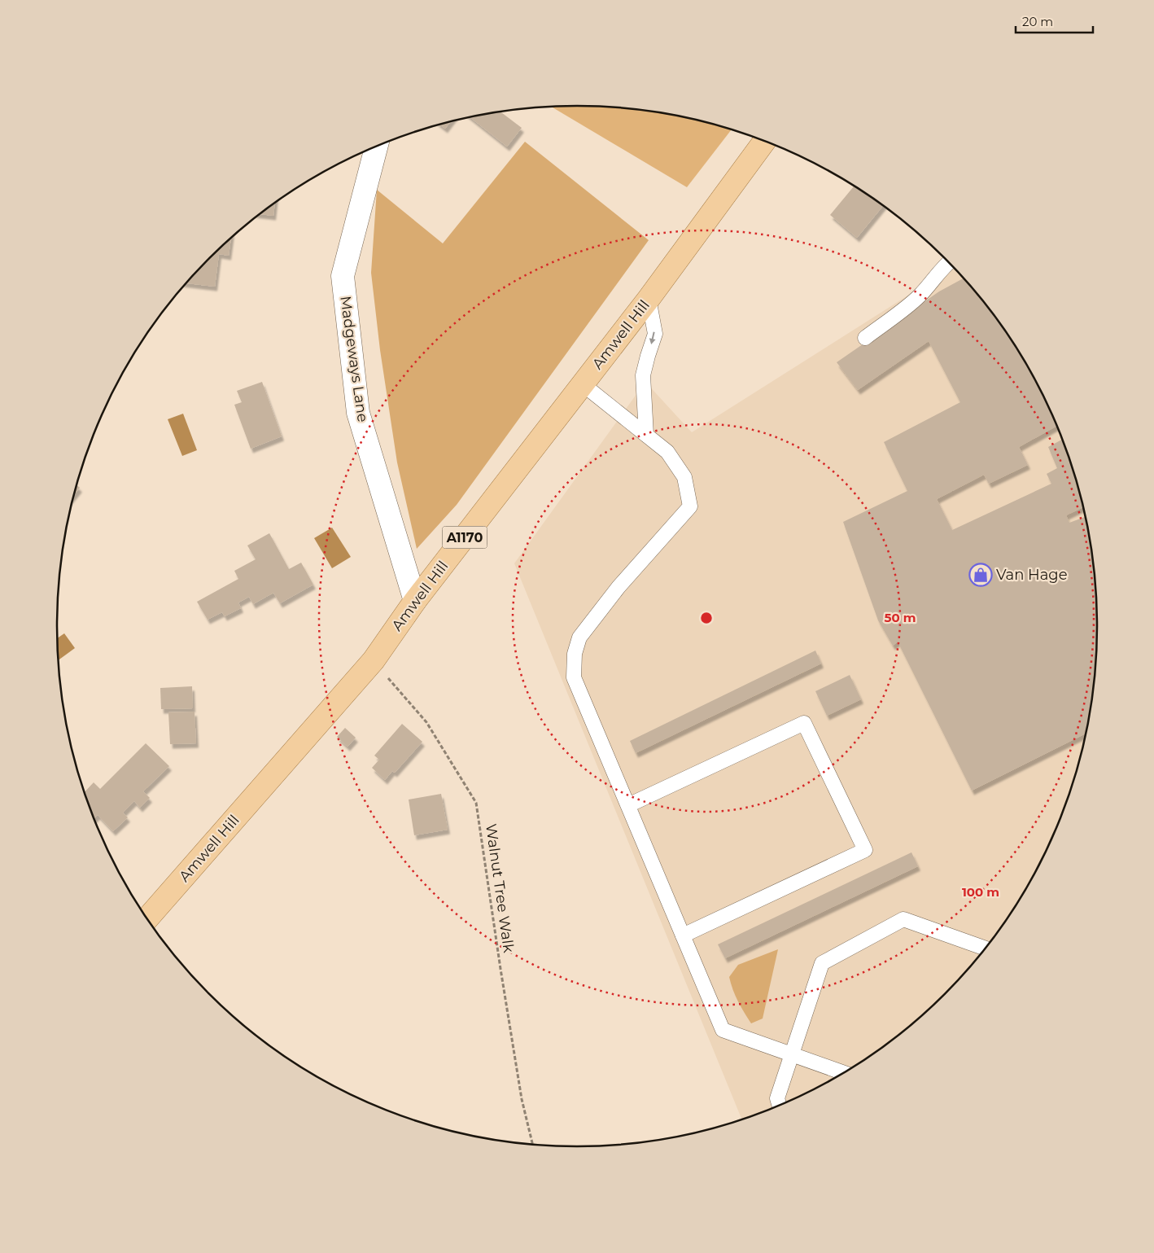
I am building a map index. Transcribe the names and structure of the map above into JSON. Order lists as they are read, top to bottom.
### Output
{
  "streets": {
    "main road": ["Amwell Hill", "A1170"],
    "street": ["Madgeways Lane"],
    "path": ["Walnut Tree Walk"]
  },
  "crossings": [
    ["Amwell Hill", "Madgeways Lane"],
    ["Amwell Hill", "Walnut Tree Walk"]
  ],
  "places": {
    "shop": ["Van Hage"]
  },
  "scale_bar": "20 m",
  "rings": ["50 m", "100 m"]
}
